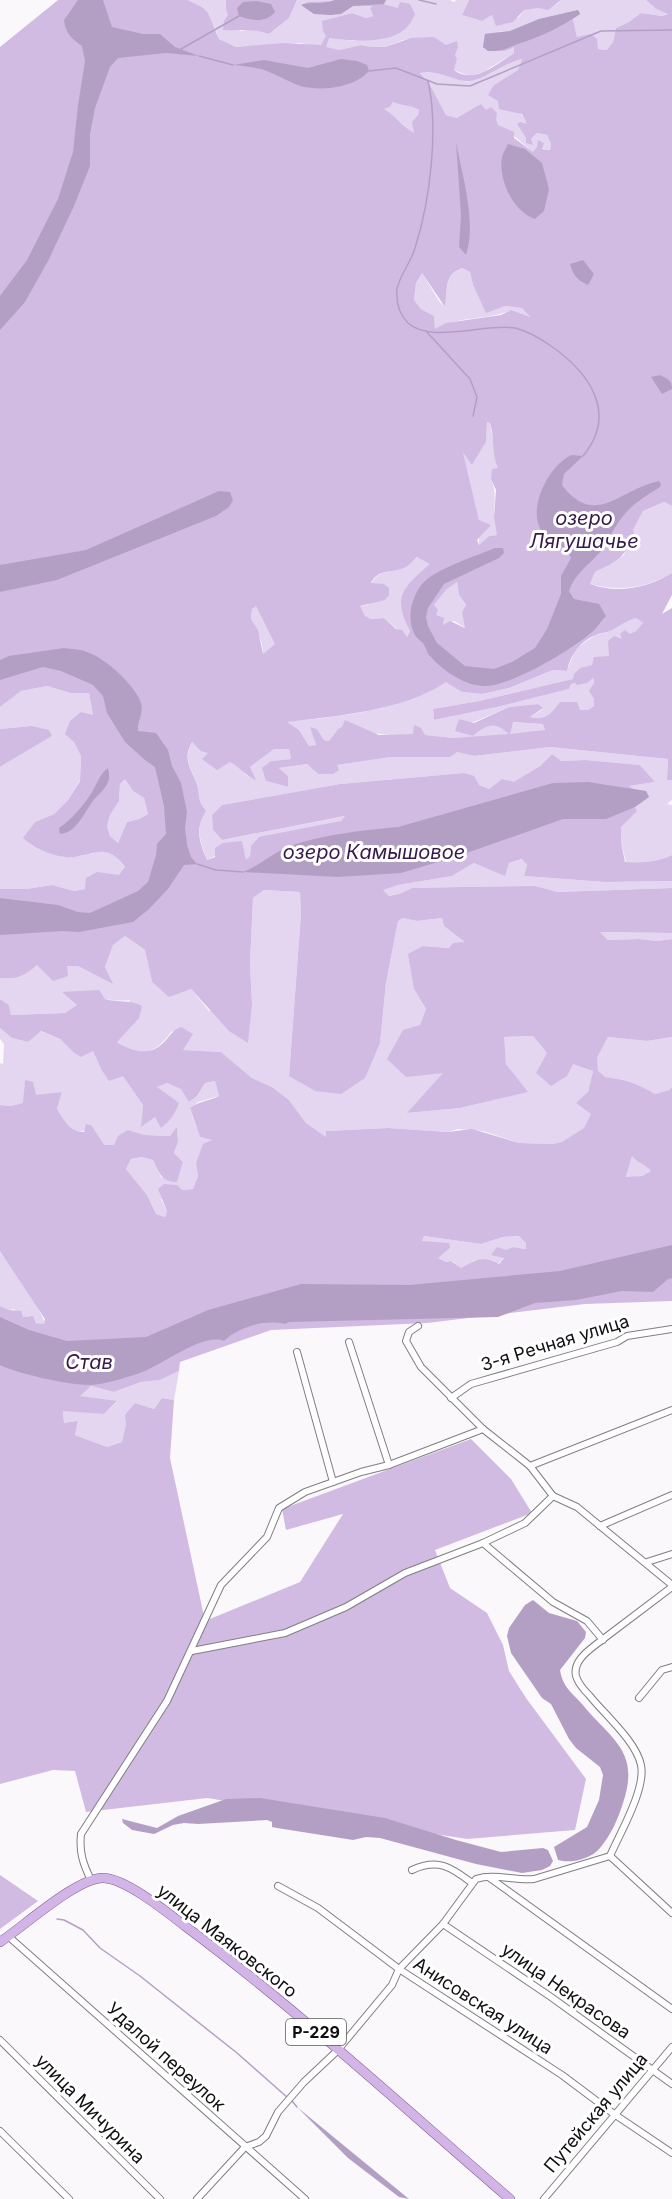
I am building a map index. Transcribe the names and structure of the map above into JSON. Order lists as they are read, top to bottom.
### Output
{
  "streets": {
    "main road": ["улица Маяковского", "Р-229"],
    "street": [
      "3-я Речная улица",
      "улица Некрасова",
      "Анисовская улица",
      "Удалой переулок",
      "улица Мичурина",
      "Путейская улица"
    ]
  },
  "crossings": [
    ["улица Маяковского", "Р-229"],
    ["улица Некрасова", "Путейская улица"],
    ["Анисовская улица", "Путейская улица"],
    ["Р-229", "Удалой переулок"]
  ],
  "water": ["озеро Лягушачье", "озеро Камышовое", "Став"]
}
